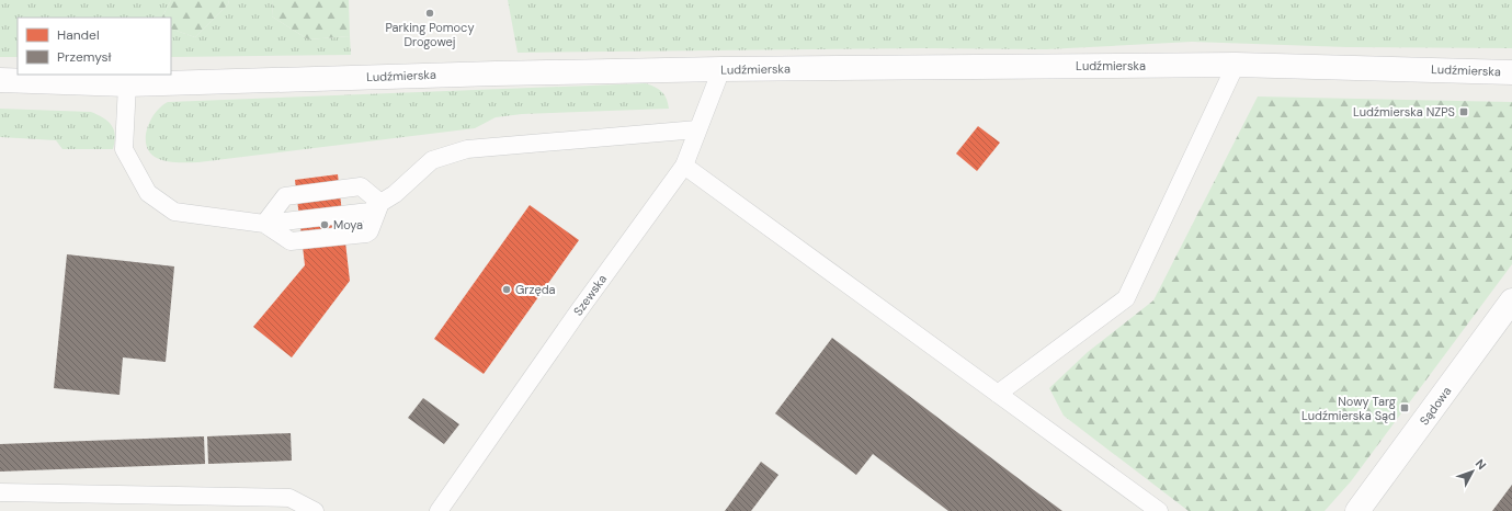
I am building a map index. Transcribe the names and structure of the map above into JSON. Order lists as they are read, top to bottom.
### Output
{
  "streets": {
    "main road": ["Ludźmierska", "Sądowa"],
    "lane": ["Szewska"]
  },
  "crossings": [
    ["Ludźmierska", "Szewska"]
  ],
  "places": {
    "other": ["Parking Pomocy Drogowej", "Moya", "Grzęda"],
    "transit": ["Ludźmierska NZPS", "Nowy Targ Ludźmierska Sąd"]
  },
  "legend": ["Handel", "Przemysł"],
  "north": "top right"
}
